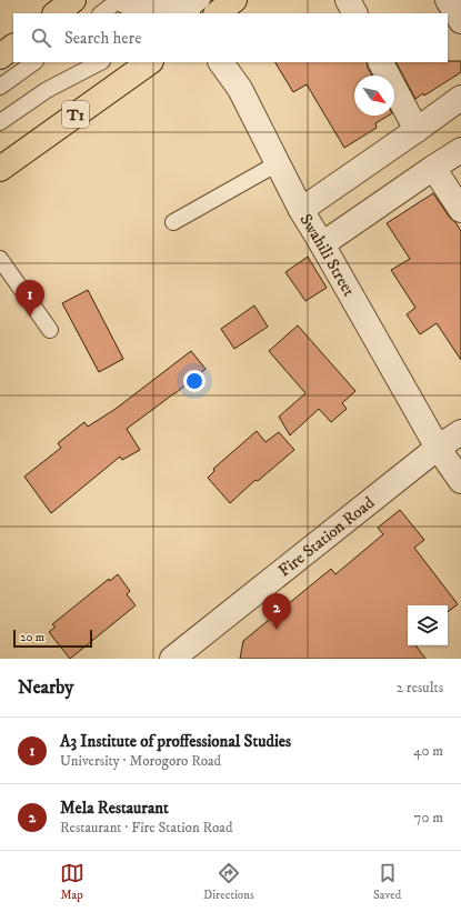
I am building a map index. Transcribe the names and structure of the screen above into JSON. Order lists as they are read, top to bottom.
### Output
{
  "streets": {
    "highway": ["T1"],
    "street": ["Swahili Street", "Fire Station Road"]
  },
  "crossings": [
    ["Swahili Street", "Fire Station Road"]
  ],
  "scale_bar": "20 m",
  "north": "bottom right",
  "page": {
    "search": "Search here",
    "pins": ["1", "2"],
    "scale": "20 m",
    "heading": ["Nearby", "2 results"],
    "list": [
      {
        "mark": "1",
        "name": "A3 Institute of proffessional Studies",
        "note": "University · Morogoro Road",
        "value": "40 m"
      },
      {
        "mark": "2",
        "name": "Mela Restaurant",
        "note": "Restaurant · Fire Station Road",
        "value": "70 m"
      }
    ],
    "nav": ["Map", "Directions", "Saved"]
  }
}
